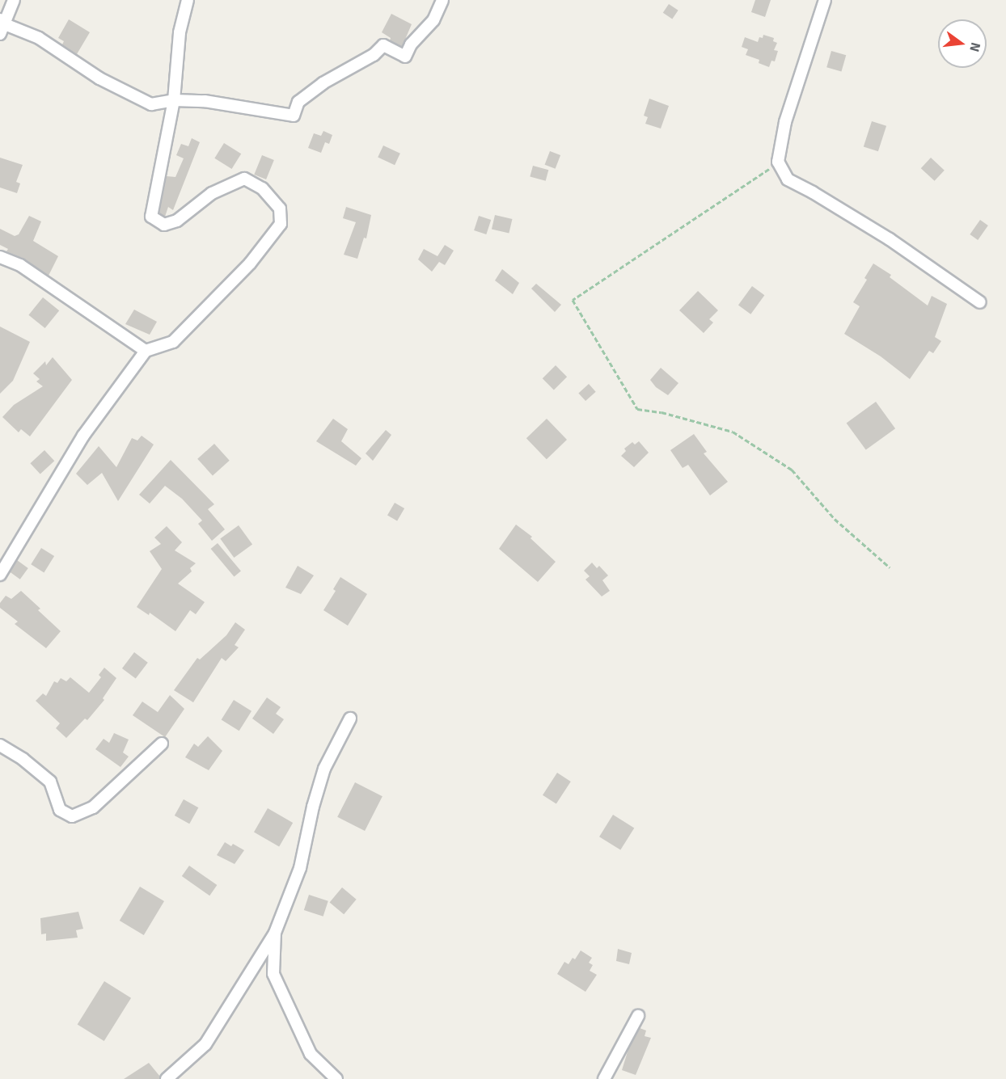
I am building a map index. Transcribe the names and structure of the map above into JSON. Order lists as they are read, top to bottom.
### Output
{
  "north": "right"
}
